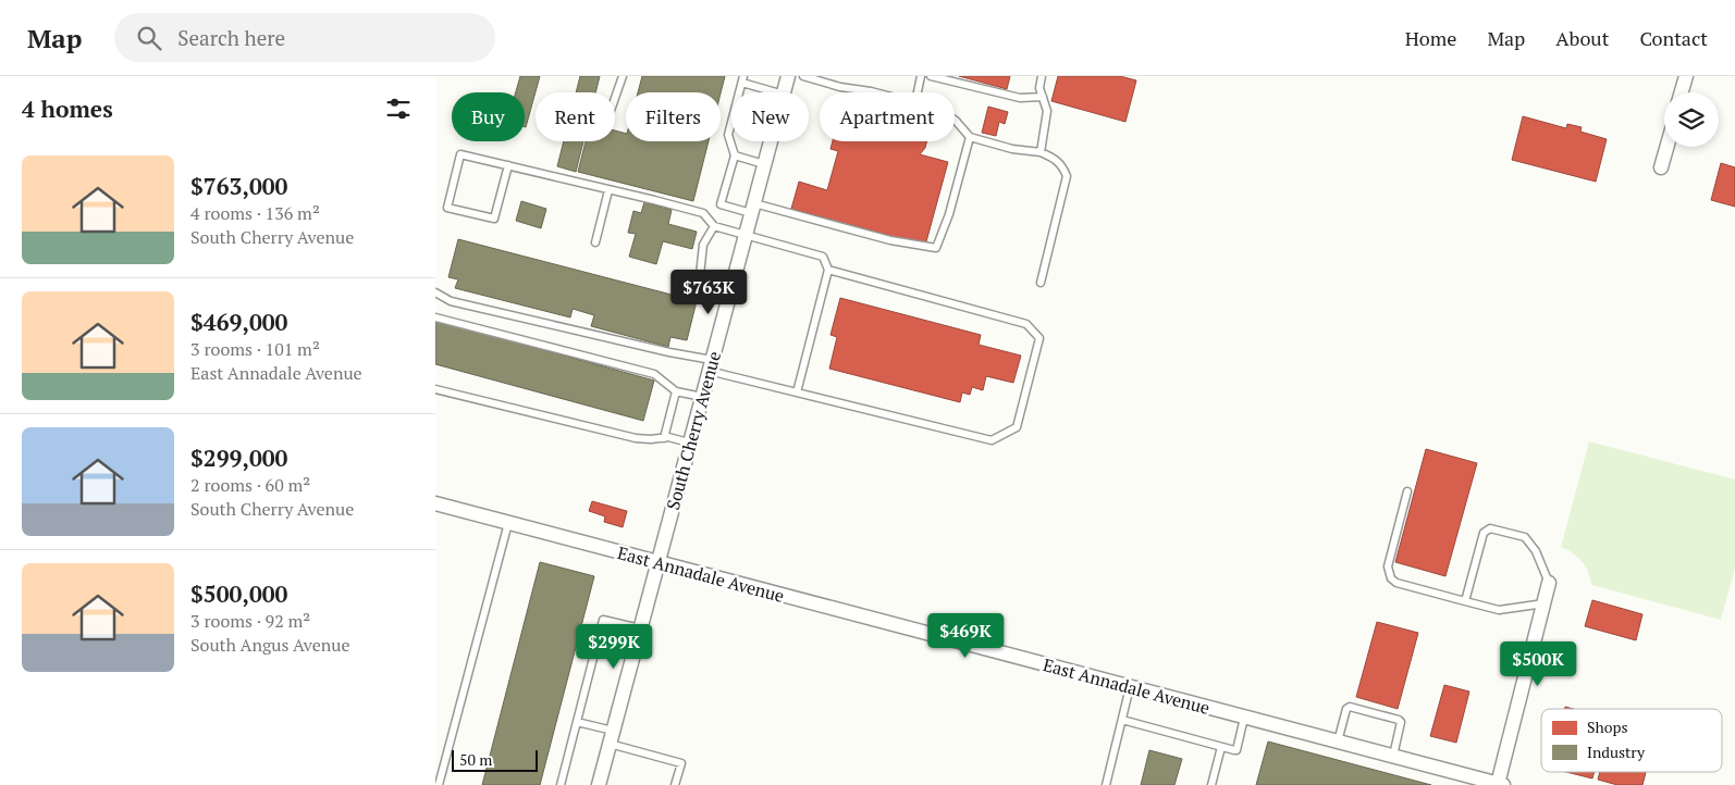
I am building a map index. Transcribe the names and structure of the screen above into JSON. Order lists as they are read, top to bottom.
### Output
{
  "streets": {
    "street": ["South Cherry Avenue", "East Annadale Avenue"]
  },
  "crossings": [
    ["South Cherry Avenue", "East Annadale Avenue"]
  ],
  "legend": ["Shops", "Industry"],
  "scale_bar": "50 m",
  "page": {
    "header": "Map",
    "search": "Search here",
    "nav": [
      "Home",
      "Map",
      "About",
      "Contact"
    ],
    "heading": "4 homes",
    "chip": [
      "Buy",
      "Rent",
      "Filters",
      "New",
      "Apartment"
    ],
    "list": [
      {
        "name": "$763,000",
        "note": "4 rooms · 136 m² · South Cherry Avenue"
      },
      {
        "name": "$469,000",
        "note": "3 rooms · 101 m² · East Annadale Avenue"
      },
      {
        "name": "$299,000",
        "note": "2 rooms · 60 m² · South Cherry Avenue"
      },
      {
        "name": "$500,000",
        "note": "3 rooms · 92 m² · South Angus Avenue"
      }
    ],
    "price": [
      "$763K",
      "$469K",
      "$299K",
      "$500K"
    ],
    "scale": "50 m"
  }
}
